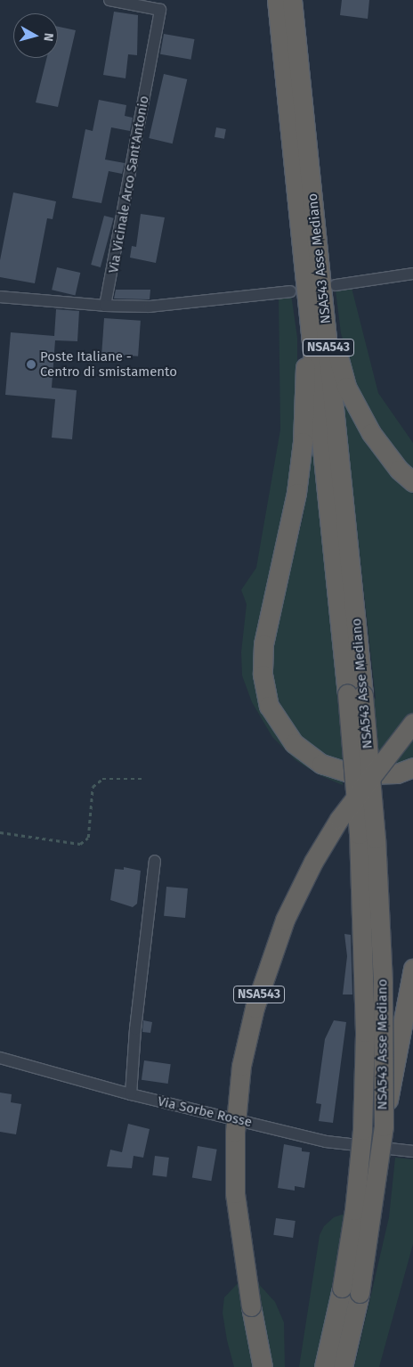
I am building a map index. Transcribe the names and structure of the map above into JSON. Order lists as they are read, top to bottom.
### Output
{
  "streets": {
    "highway": ["NSA543 Asse Mediano", "NSA543"],
    "street": ["Via Vicinale Arco Sant'Antonio", "Via Sorbe Rosse"]
  },
  "crossings": [
    ["NSA543 Asse Mediano", "NSA543"]
  ],
  "places": ["Poste Italiane - Centro di smistamento"],
  "north": "right"
}
